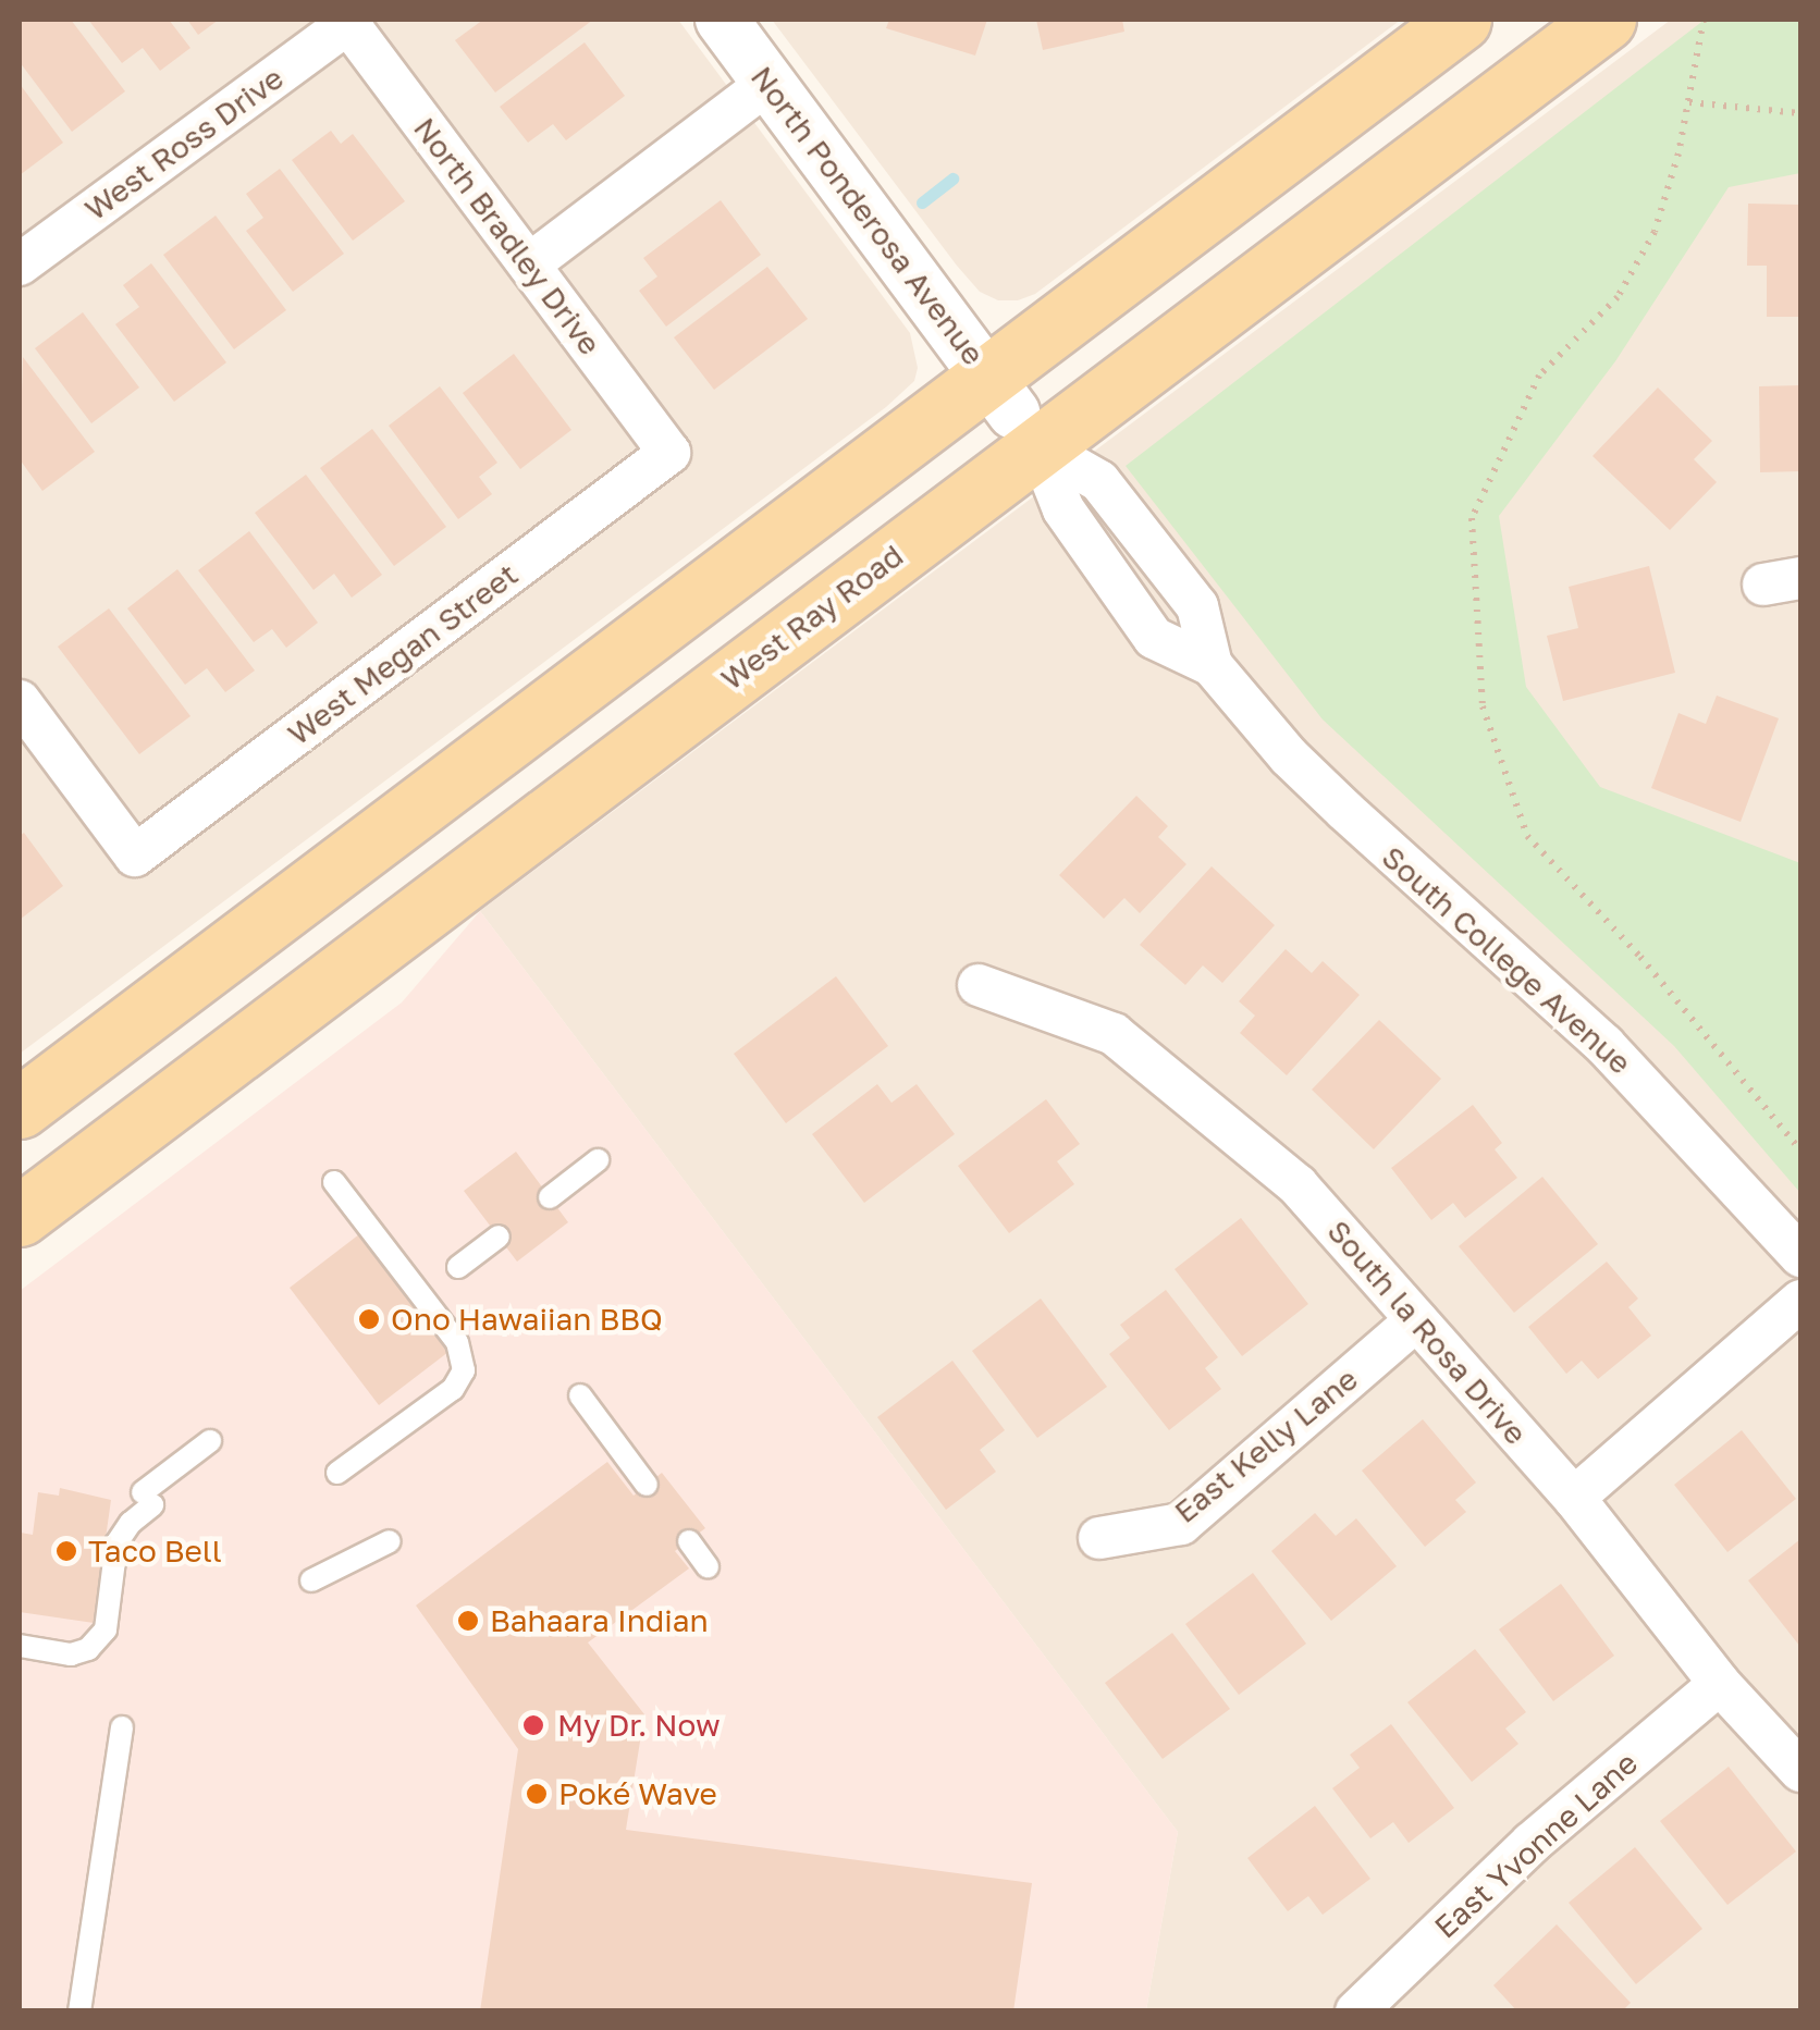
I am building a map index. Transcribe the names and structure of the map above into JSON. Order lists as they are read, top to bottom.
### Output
{
  "streets": {
    "main road": ["West Ray Road"],
    "street": [
      "West Ross Drive",
      "North Ponderosa Avenue",
      "North Bradley Drive",
      "West Megan Street",
      "South College Avenue",
      "South la Rosa Drive",
      "East Kelly Lane",
      "East Yvonne Lane"
    ]
  },
  "crossings": [
    ["West Ross Drive", "North Bradley Drive"],
    ["North Ponderosa Avenue", "West Ray Road"],
    ["North Ponderosa Avenue", "South College Avenue"],
    ["North Bradley Drive", "West Megan Street"],
    ["West Ray Road", "South College Avenue"],
    ["South la Rosa Drive", "East Kelly Lane"],
    ["South la Rosa Drive", "East Yvonne Lane"]
  ],
  "places": [
    "Ono Hawaiian BBQ",
    "Taco Bell",
    "Bahaara Indian",
    "My Dr. Now",
    "Poké Wave"
  ]
}
